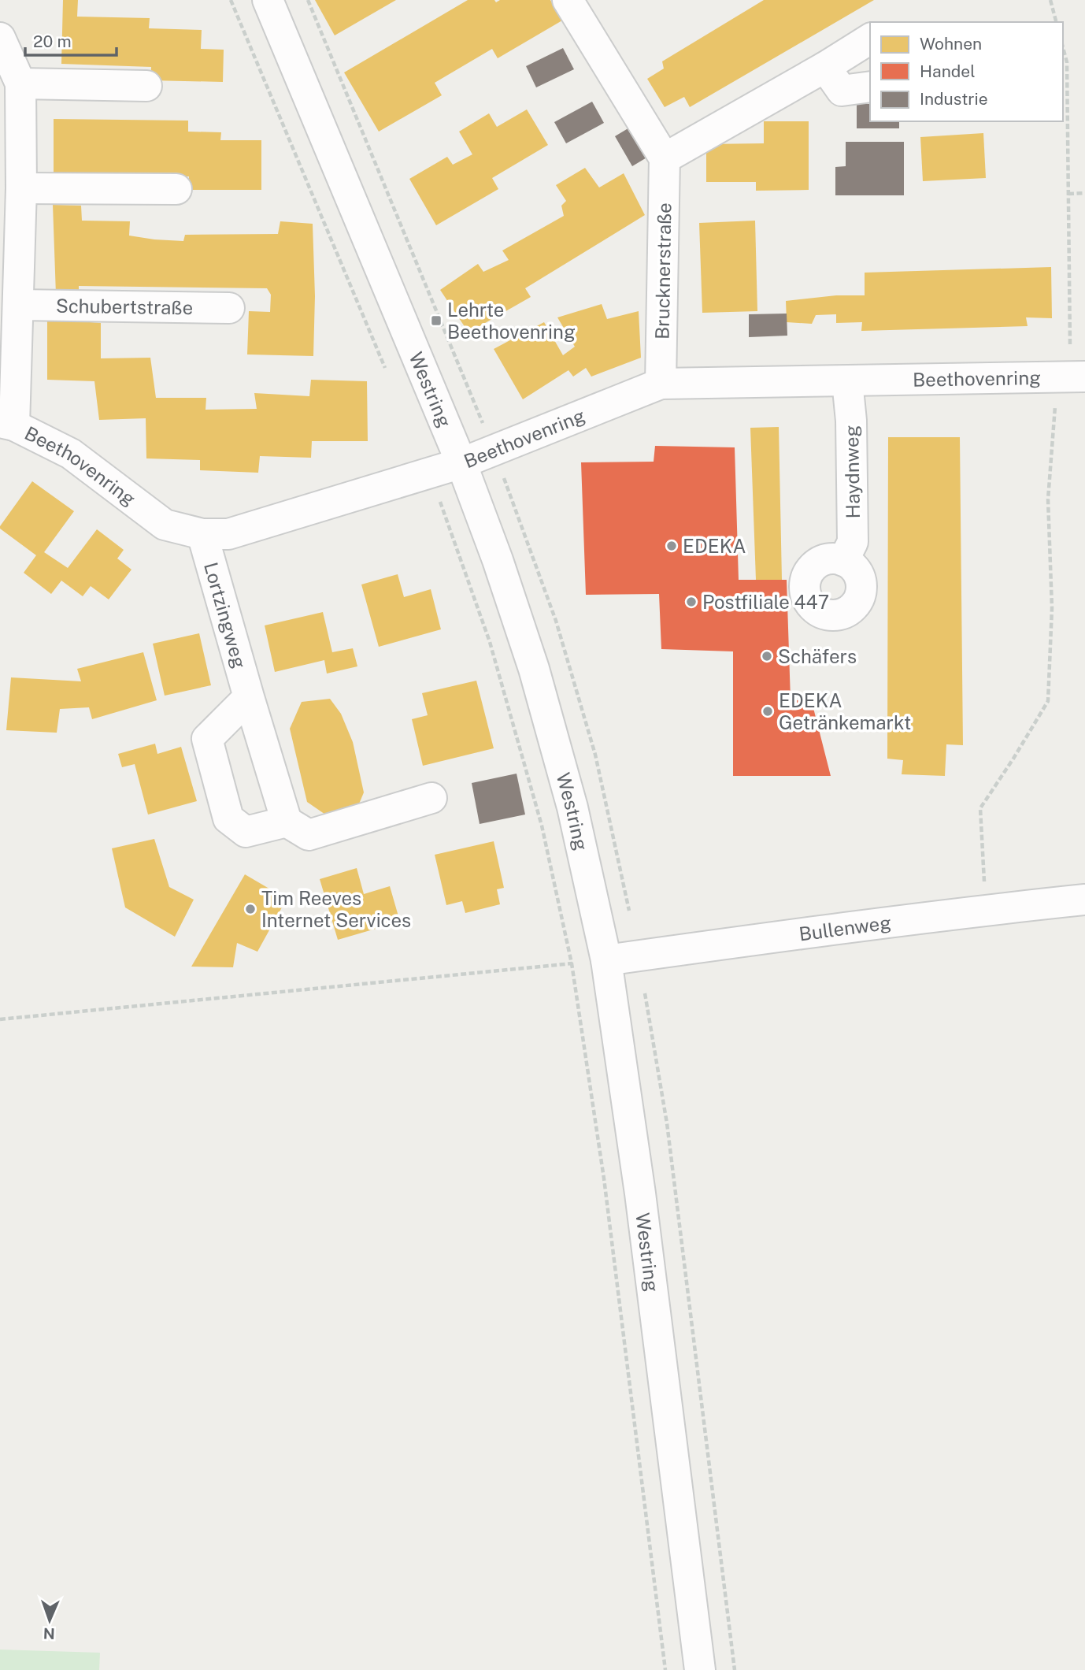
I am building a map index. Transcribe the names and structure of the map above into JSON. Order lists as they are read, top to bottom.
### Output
{
  "streets": {
    "street": [
      "Brucknerstraße",
      "Schubertstraße",
      "Beethovenring",
      "Westring",
      "Haydnweg",
      "Lortzingweg",
      "Bullenweg"
    ]
  },
  "crossings": [
    ["Brucknerstraße", "Beethovenring"],
    ["Beethovenring", "Westring"],
    ["Beethovenring", "Haydnweg"],
    ["Beethovenring", "Lortzingweg"],
    ["Westring", "Bullenweg"]
  ],
  "places": {
    "transit": ["Lehrte Beethovenring"],
    "other": [
      "EDEKA",
      "Postfiliale 447",
      "Schäfers",
      "EDEKA Getränkemarkt",
      "Tim Reeves Internet Services"
    ]
  },
  "legend": ["Wohnen", "Handel", "Industrie"],
  "scale_bar": "20 m",
  "north": "bottom"
}
